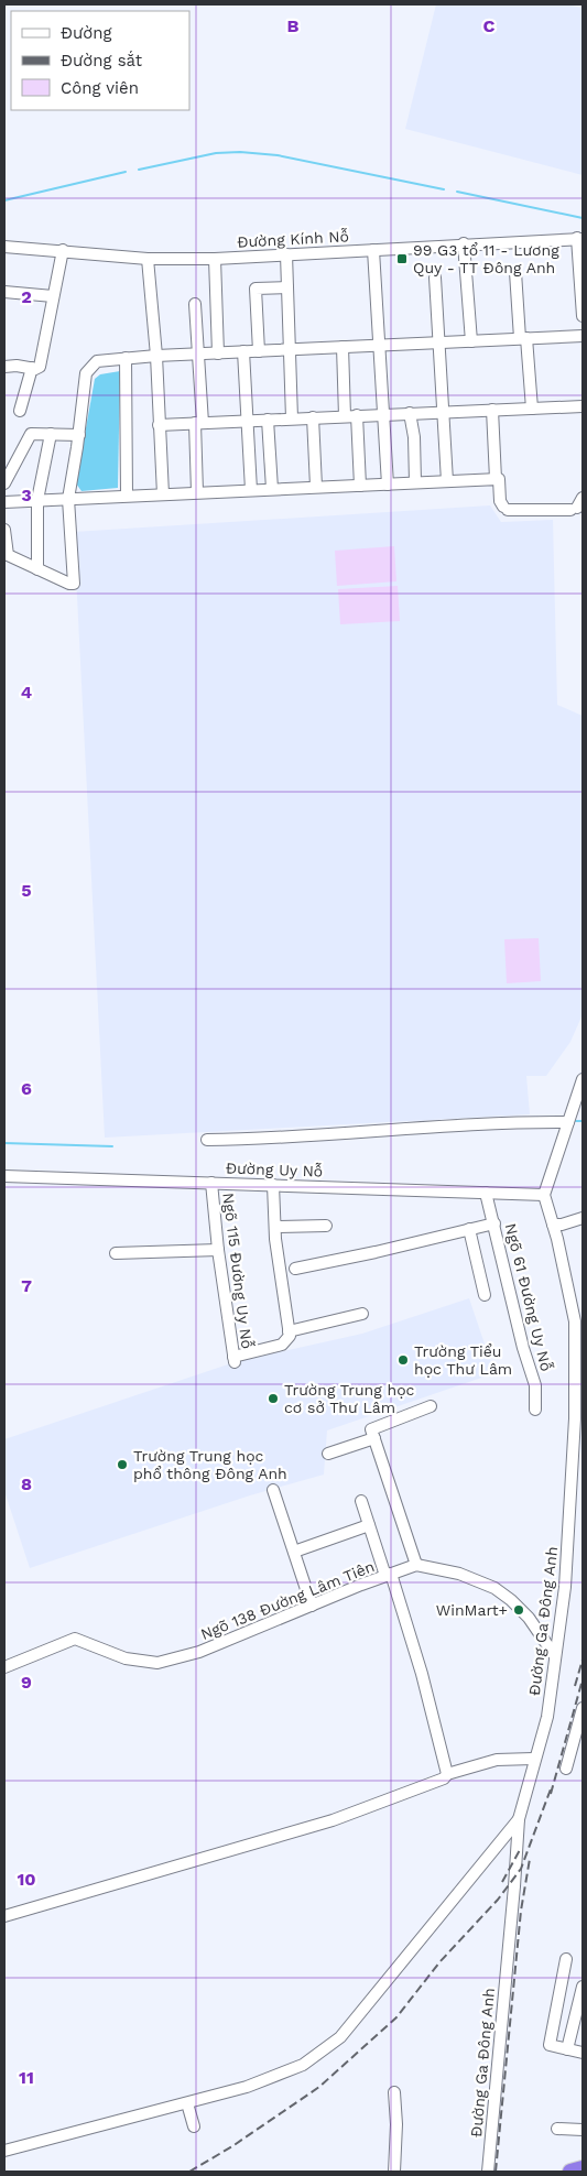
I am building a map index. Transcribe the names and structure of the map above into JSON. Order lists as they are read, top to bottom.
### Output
{
  "streets": {
    "street": [
      "Đường Kính Nỗ",
      "Đường Uy Nỗ",
      "Ngõ 115 Đường Uy Nỗ",
      "Ngõ 61 Đường Uy Nỗ",
      "Ngõ 138 Đường Lâm Tiên",
      "Đường Ga Đông Anh"
    ]
  },
  "crossings": [
    ["Đường Uy Nỗ", "Ngõ 115 Đường Uy Nỗ"],
    ["Đường Uy Nỗ", "Ngõ 61 Đường Uy Nỗ"],
    ["Đường Uy Nỗ", "Đường Ga Đông Anh"]
  ],
  "places": {
    "transit": ["99 G3 tổ 11 - Lương Quy - TT Đông Anh"],
    "other": [
      "Trường Tiểu học Thư Lâm",
      "Trường Trung học cơ sở Thư Lâm",
      "Trường Trung học phổ thông Đông Anh",
      "WinMart+"
    ]
  },
  "legend": ["Đường", "Đường sắt", "Công viên"],
  "grid": {
    "columns": ["B", "C"],
    "rows": [
      "2",
      "3",
      "4",
      "5",
      "6",
      "7",
      "8",
      "9",
      "10",
      "11"
    ]
  }
}
